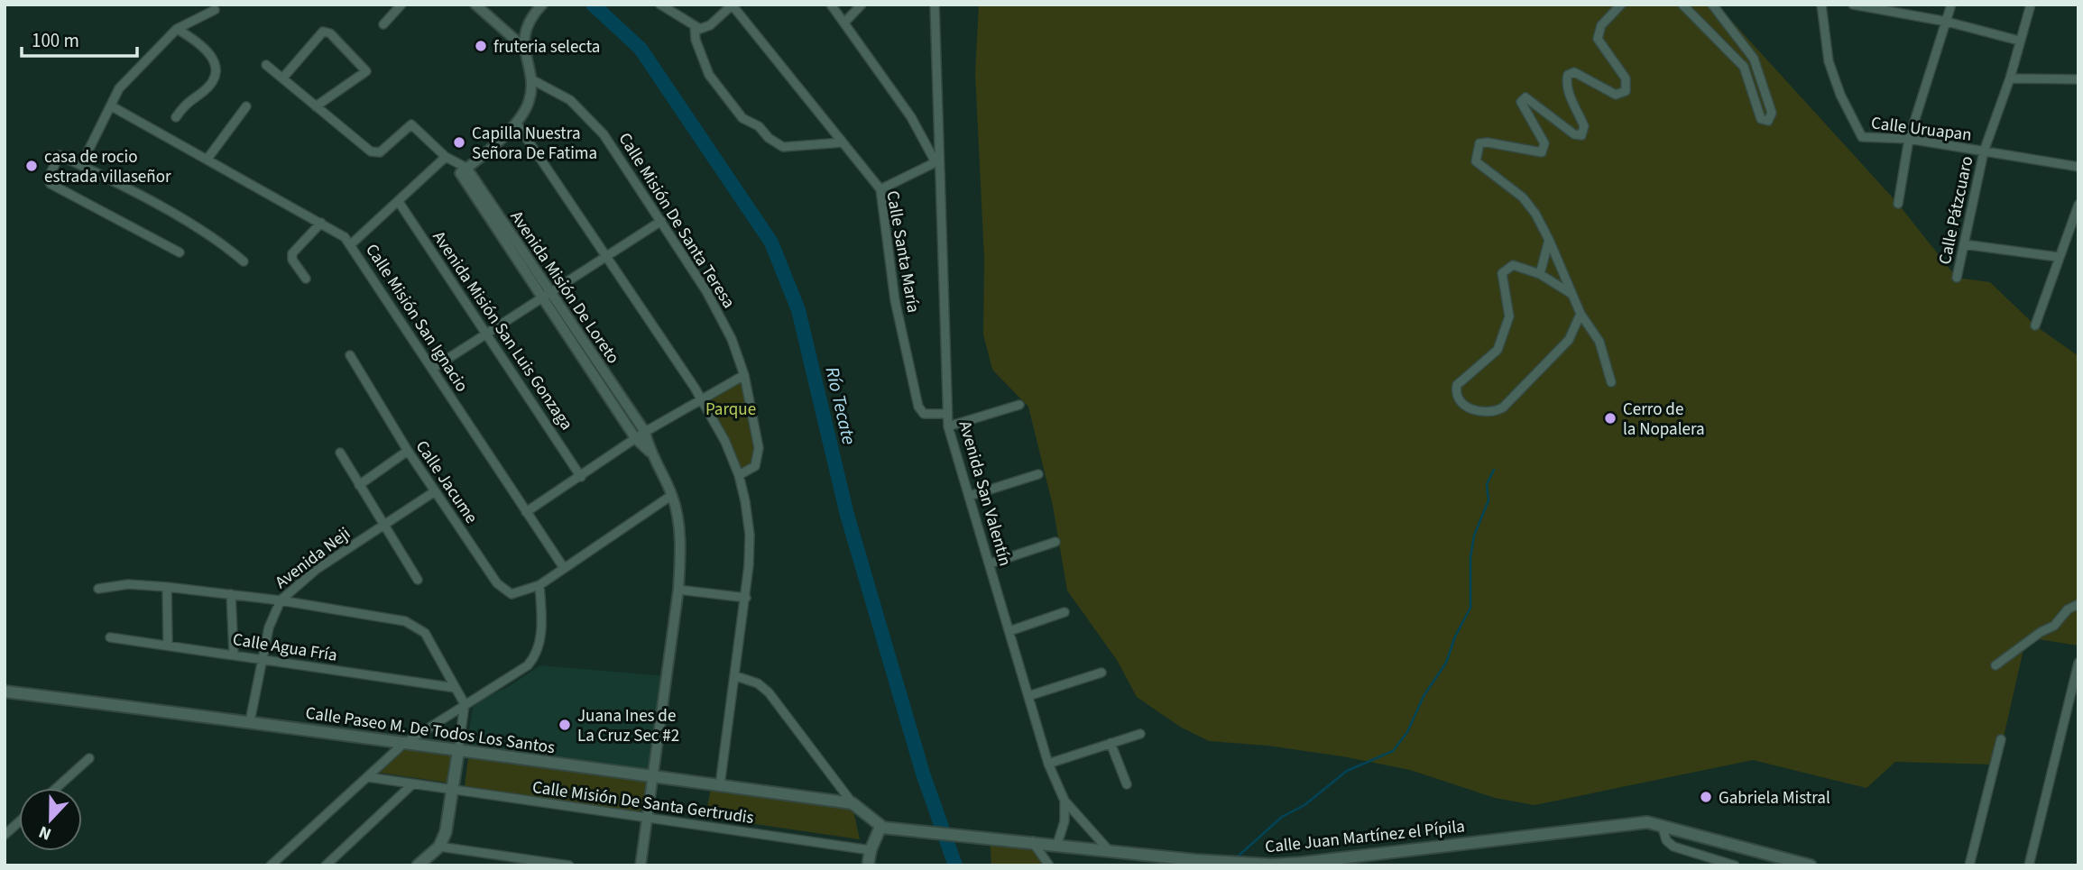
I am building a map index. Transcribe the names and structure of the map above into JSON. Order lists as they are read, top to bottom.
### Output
{
  "streets": {
    "main road": ["Calle Paseo M. De Todos Los Santos", "Calle Juan Martínez el Pípila"],
    "street": [
      "Calle Uruapan",
      "Calle Pátzcuaro",
      "Calle Misión De Santa Teresa",
      "Calle Santa María",
      "Avenida Misión De Loreto",
      "Calle Misión San Ignacio",
      "Avenida Misión San Luis Gonzaga",
      "Calle Jacume",
      "Avenida San Valentín",
      "Avenida Neji",
      "Calle Agua Fría",
      "Calle Misión De Santa Gertrudis"
    ]
  },
  "crossings": [
    ["Calle Uruapan", "Calle Pátzcuaro"],
    ["Calle Santa María", "Avenida San Valentín"],
    ["Calle Jacume", "Avenida Neji"],
    ["Avenida San Valentín", "Calle Juan Martínez el Pípila"],
    ["Avenida Neji", "Calle Agua Fría"],
    ["Avenida Neji", "Calle Paseo M. De Todos Los Santos"]
  ],
  "water": ["Río Tecate"],
  "parks": ["Parque"],
  "places": [
    "fruteria selecta",
    "Capilla Nuestra Señora De Fatima",
    "casa de rocio estrada villaseñor",
    "Cerro de la Nopalera",
    "Juana Ines de La Cruz Sec #2",
    "Gabriela Mistral"
  ],
  "scale_bar": "100 m",
  "north": "bottom"
}
